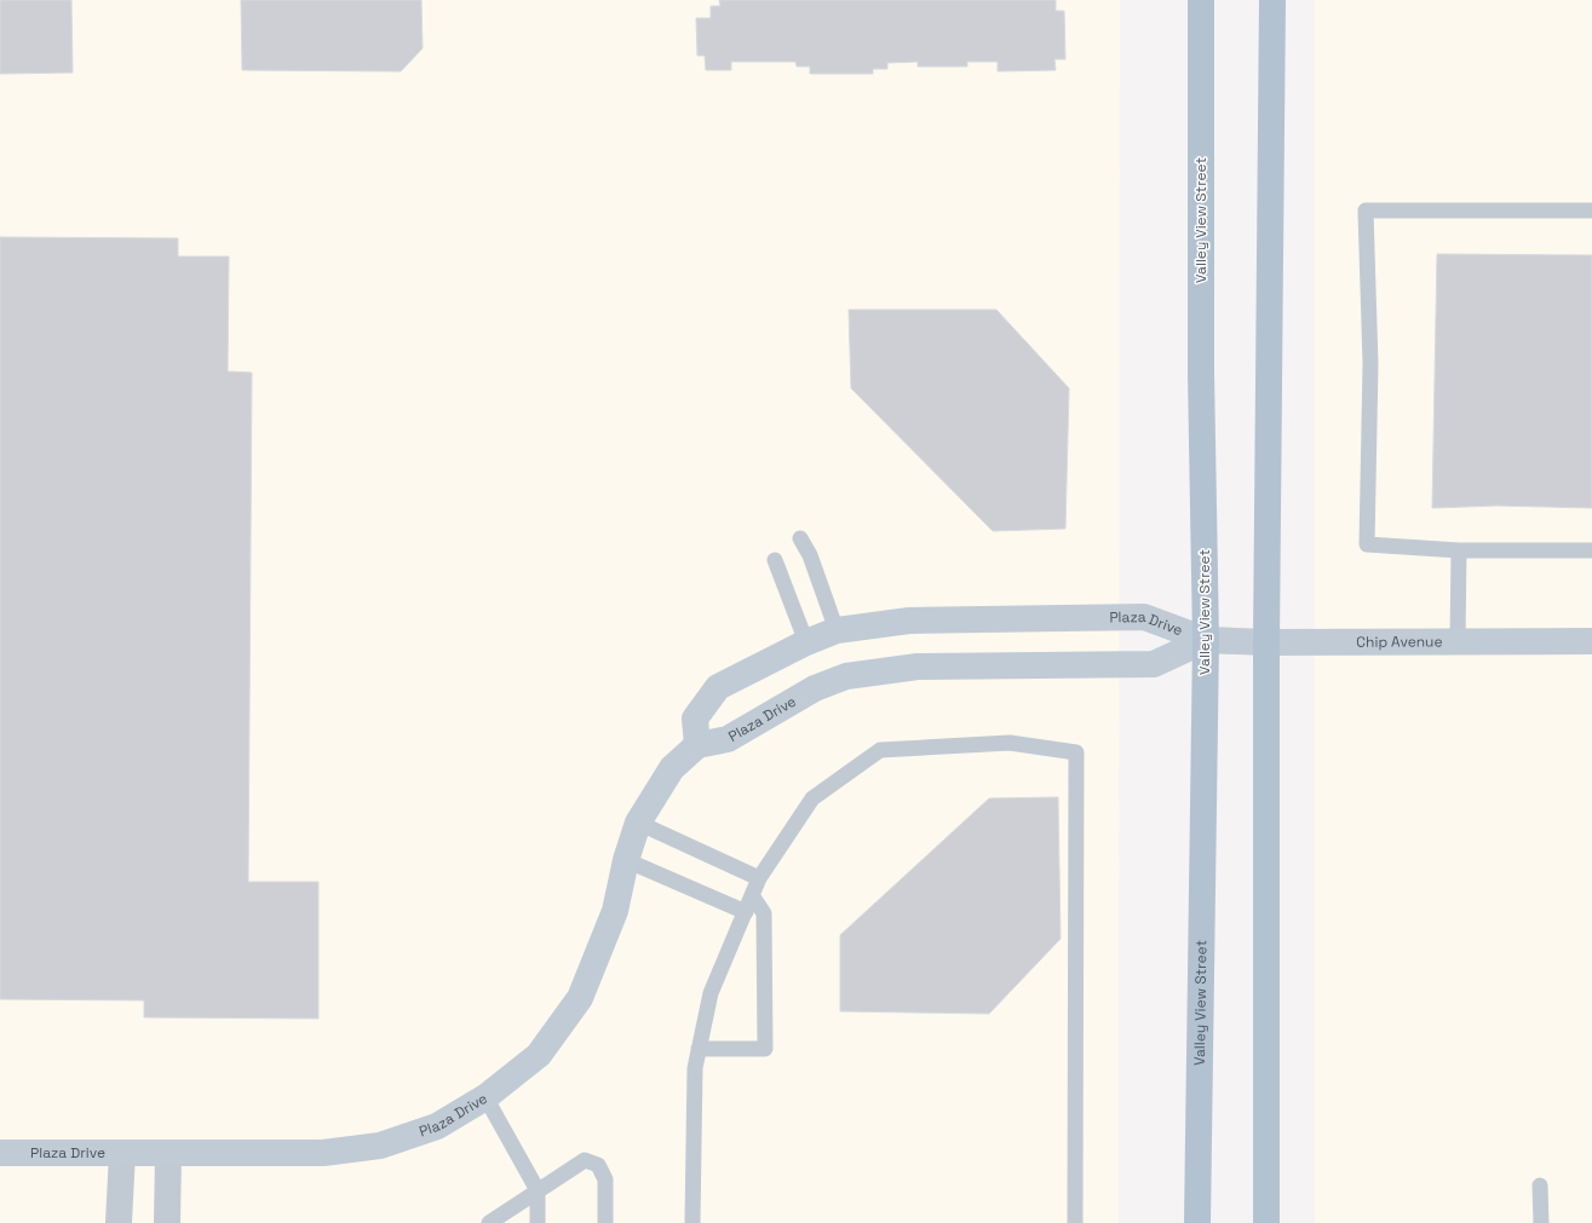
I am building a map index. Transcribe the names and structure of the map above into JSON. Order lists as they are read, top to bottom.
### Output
{
  "streets": {
    "main road": ["Valley View Street"],
    "street": ["Plaza Drive", "Chip Avenue"]
  },
  "crossings": [
    ["Valley View Street", "Plaza Drive"],
    ["Valley View Street", "Chip Avenue"],
    ["Plaza Drive", "Chip Avenue"]
  ]
}
